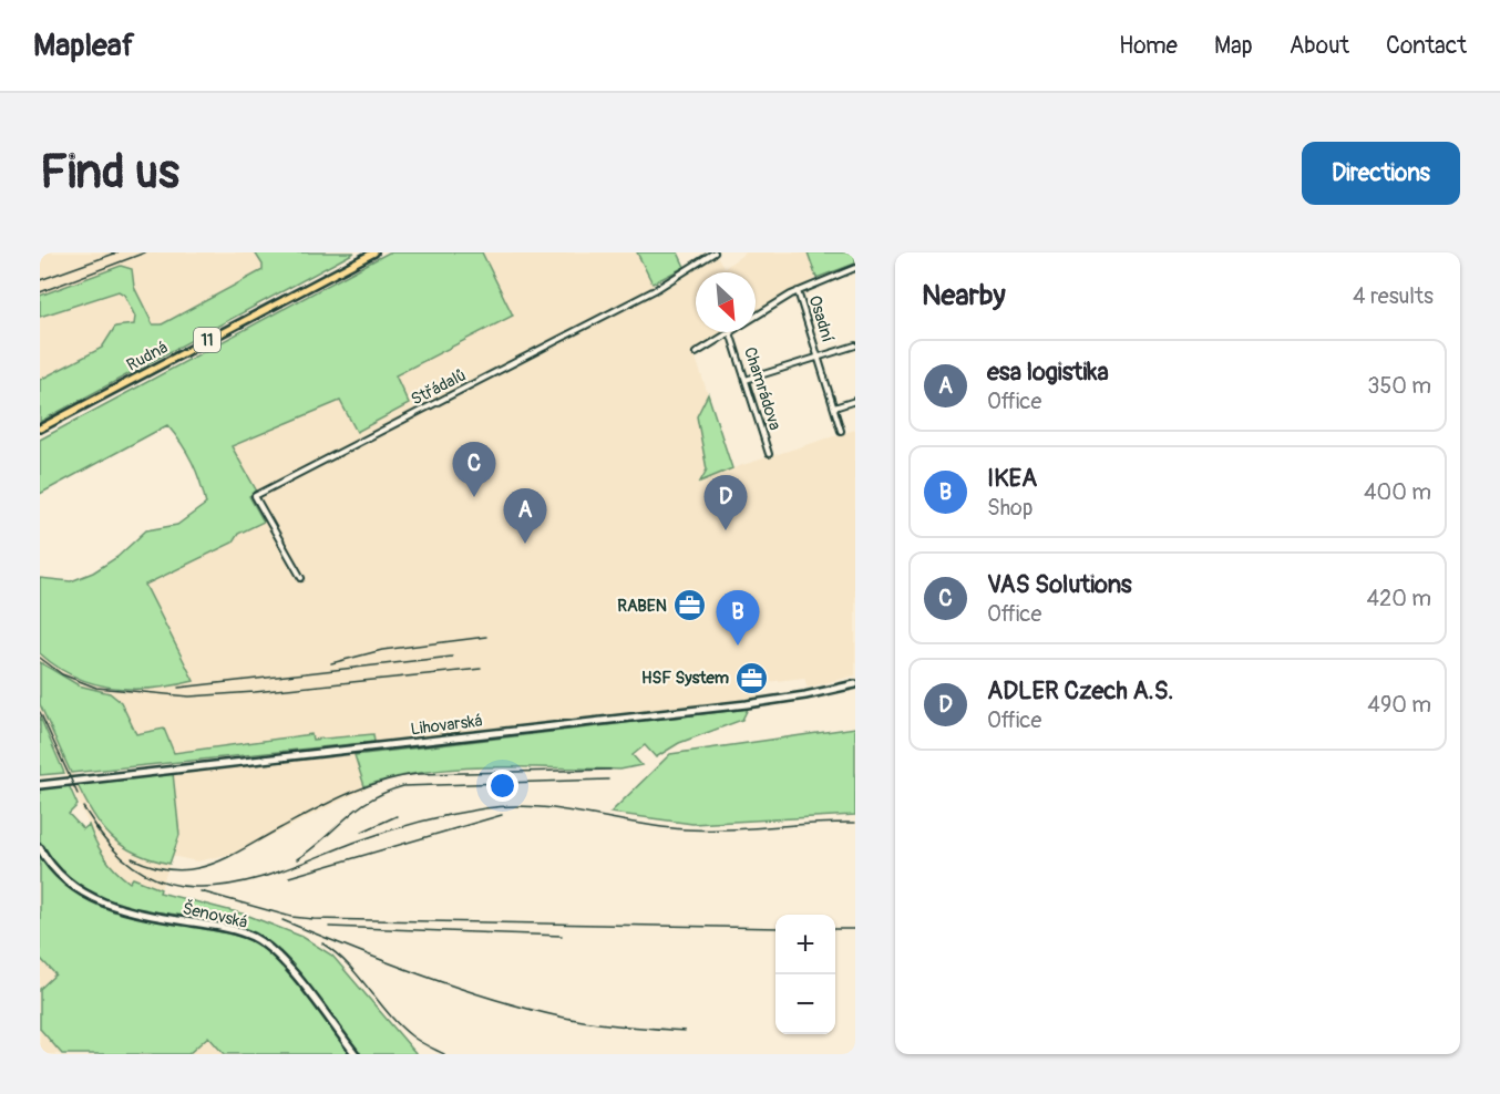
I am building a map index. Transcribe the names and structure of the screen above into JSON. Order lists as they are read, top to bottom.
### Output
{
  "streets": {
    "main road": ["11", "Rudná"],
    "street": [
      "Osadní",
      "Střádalů",
      "Chamrádova",
      "Lihovarská",
      "Šenovská"
    ]
  },
  "places": {
    "office": ["RABEN", "HSF System"]
  },
  "north": "bottom right",
  "page": {
    "header": "Mapleaf",
    "nav": [
      "Home",
      "Map",
      "About",
      "Contact"
    ],
    "buttons": "Directions",
    "title": "Find us",
    "heading": ["Nearby", "4 results"],
    "list": [
      {
        "mark": "A",
        "name": "esa logistika",
        "note": "Office",
        "value": "350 m"
      },
      {
        "mark": "B",
        "name": "IKEA",
        "note": "Shop",
        "value": "400 m"
      },
      {
        "mark": "C",
        "name": "VAS Solutions",
        "note": "Office",
        "value": "420 m"
      },
      {
        "mark": "D",
        "name": "ADLER Czech A.S.",
        "note": "Office",
        "value": "490 m"
      }
    ],
    "pins": [
      "C",
      "D",
      "A",
      "B"
    ],
    "map_buttons": ["+", "−"]
  }
}
